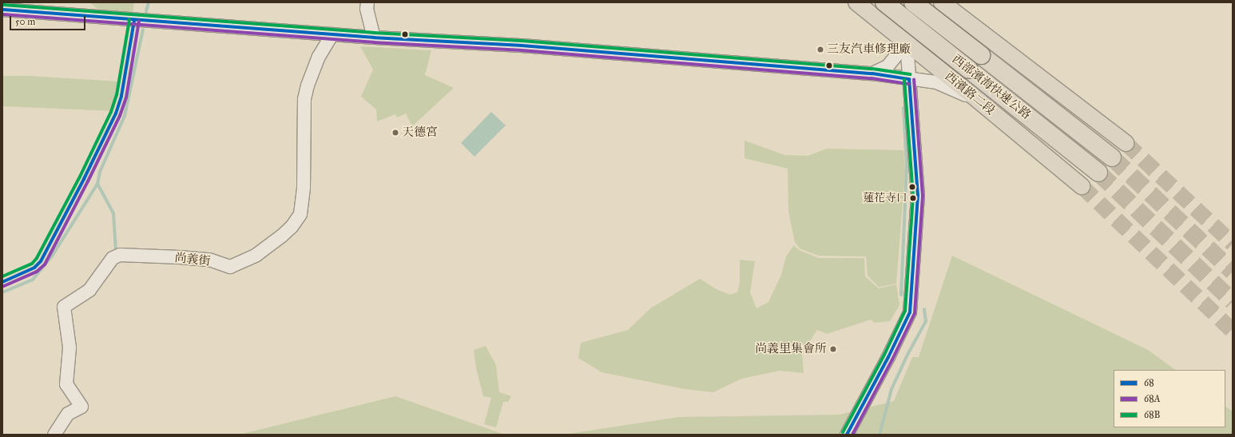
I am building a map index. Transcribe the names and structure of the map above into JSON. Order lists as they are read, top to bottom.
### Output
{
  "streets": {
    "highway": ["西部濱海快速公路"],
    "main road": ["西濱路二段"],
    "street": ["尚義街"]
  },
  "places": [
    "三友汽車修理廠",
    "天德宮",
    "蓮花寺口",
    "尚義里集會所"
  ],
  "lines": ["transit line 68B", "transit line 68", "transit line 68A"],
  "legend": ["68", "68A", "68B"],
  "scale_bar": "50 m"
}
